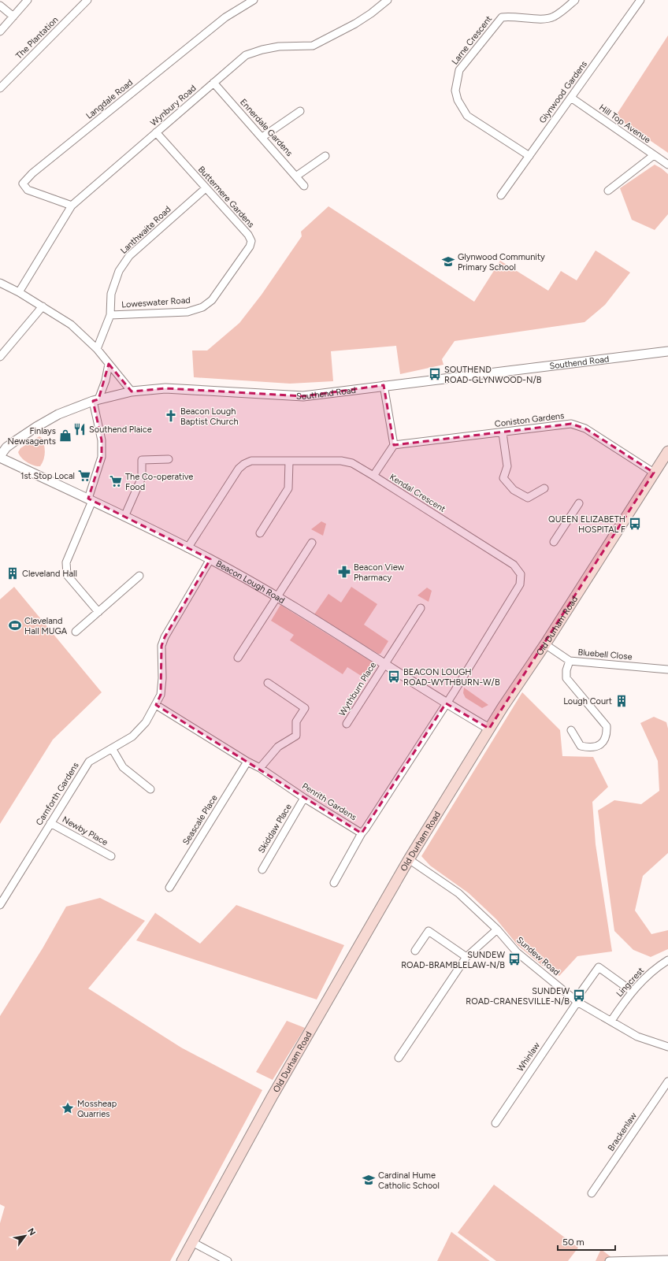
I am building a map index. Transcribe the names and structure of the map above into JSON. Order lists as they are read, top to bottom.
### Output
{
  "streets": {
    "main road": ["Old Durham Road"],
    "street": [
      "The Plantation",
      "Larne Crescent",
      "Glynwood Gardens",
      "Langdale Road",
      "Wynbury Road",
      "Hill Top Avenue",
      "Ennerdale Gardens",
      "Buttermere Gardens",
      "Lanthwaite Road",
      "Loweswater Road",
      "Southend Road",
      "Coniston Gardens",
      "Kendal Crescent",
      "Beacon Lough Road",
      "Bluebell Close",
      "Wythburn Place",
      "Carnforth Gardens",
      "Penrith Gardens",
      "Seascale Place",
      "Skiddaw Place",
      "Newby Place",
      "Sundew Road",
      "Lingcrest",
      "Whinlaw",
      "Brackenlaw"
    ]
  },
  "crossings": [
    ["Larne Crescent", "Glynwood Gardens"],
    ["Glynwood Gardens", "Hill Top Avenue"],
    ["Langdale Road", "Wynbury Road"],
    ["Wynbury Road", "Ennerdale Gardens"],
    ["Wynbury Road", "Buttermere Gardens"],
    ["Buttermere Gardens", "Lanthwaite Road"],
    ["Buttermere Gardens", "Loweswater Road"],
    ["Lanthwaite Road", "Loweswater Road"],
    ["Southend Road", "Beacon Lough Road"],
    ["Coniston Gardens", "Old Durham Road"],
    ["Kendal Crescent", "Beacon Lough Road"],
    ["Beacon Lough Road", "Old Durham Road"],
    ["Beacon Lough Road", "Wythburn Place"],
    ["Beacon Lough Road", "Carnforth Gardens"],
    ["Old Durham Road", "Bluebell Close"],
    ["Old Durham Road", "Sundew Road"],
    ["Carnforth Gardens", "Penrith Gardens"],
    ["Carnforth Gardens", "Newby Place"],
    ["Penrith Gardens", "Seascale Place"],
    ["Penrith Gardens", "Skiddaw Place"],
    ["Sundew Road", "Lingcrest"],
    ["Sundew Road", "Whinlaw"],
    ["Lingcrest", "Whinlaw"]
  ],
  "places": {
    "school or university": ["Glynwood Community Primary School", "Cardinal Hume Catholic School"],
    "bus stop": [
      "SOUTHEND ROAD-GLYNWOOD-N/B",
      "QUEEN ELIZABETH HOSPITAL F",
      "BEACON LOUGH ROAD-WYTHBURN-W/B",
      "SUNDEW ROAD-BRAMBLELAW-N/B",
      "SUNDEW ROAD-CRANESVILLE-N/B"
    ],
    "church": ["Beacon Lough Baptist Church"],
    "restaurant": ["Southend Plaice"],
    "shop": ["Finlays Newsagents"],
    "supermarket": ["1st Stop Local", "The Co-operative Food"],
    "pharmacy": ["Beacon View Pharmacy"],
    "building": ["Cleveland Hall", "Lough Court"],
    "sports": ["Cleveland Hall MUGA"],
    "place": ["Mossheap Quarries"]
  },
  "scale_bar": "50 m",
  "north": "top right"
}
